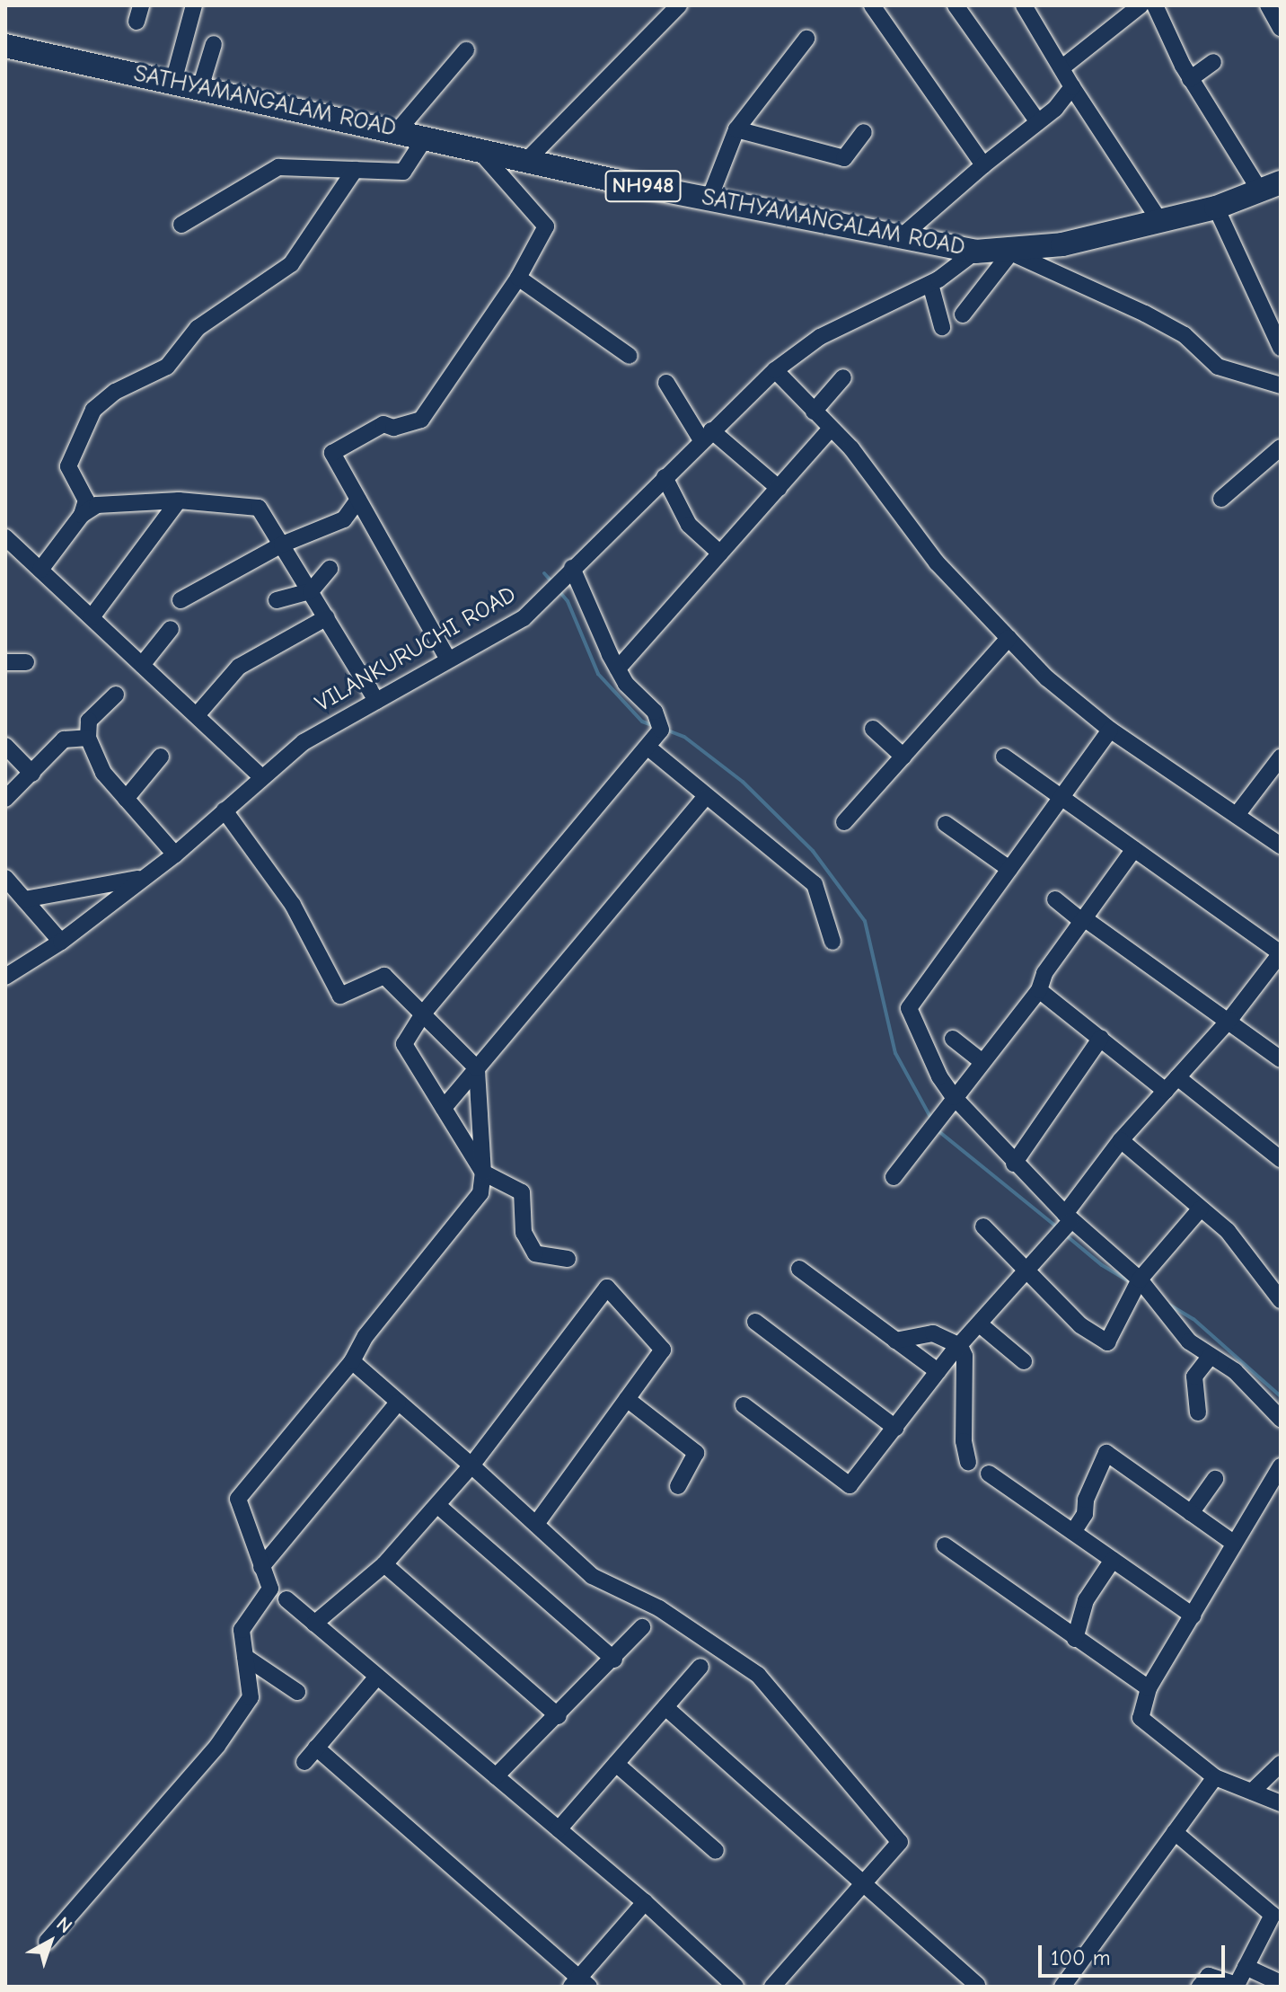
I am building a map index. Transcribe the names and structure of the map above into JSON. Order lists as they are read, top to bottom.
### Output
{
  "streets": {
    "highway": ["SATHYAMANGALAM ROAD", "NH948"],
    "street": ["VILANKURUCHI ROAD"]
  },
  "crossings": [
    ["SATHYAMANGALAM ROAD", "VILANKURUCHI ROAD"]
  ],
  "scale_bar": "100 m",
  "north": "top right"
}
